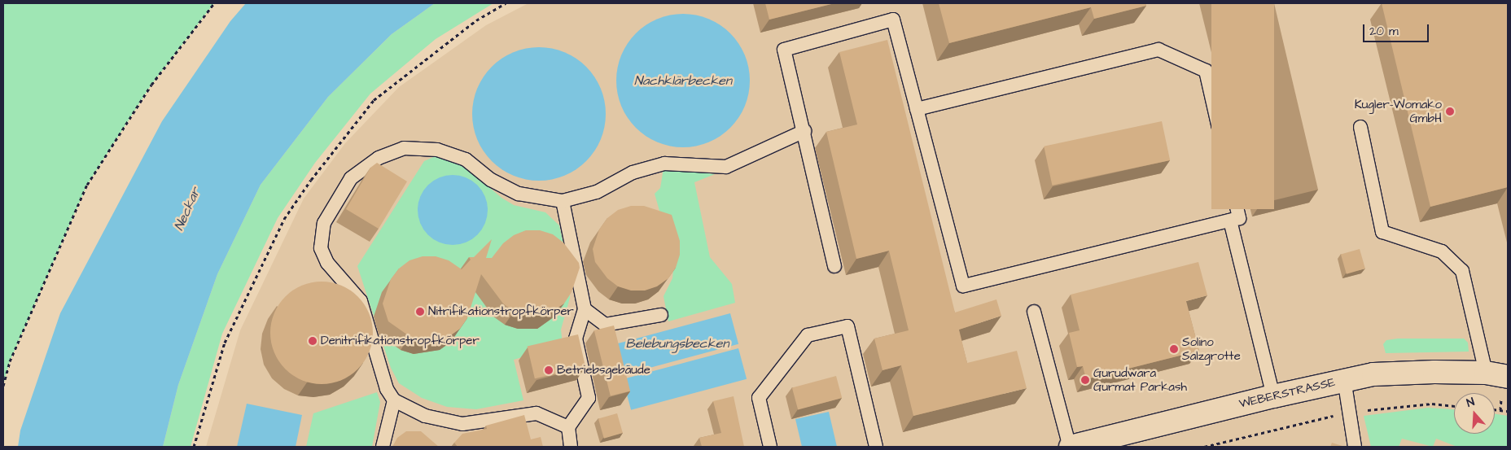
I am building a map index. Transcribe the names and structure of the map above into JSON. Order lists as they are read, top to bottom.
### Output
{
  "streets": {
    "street": ["WEBERSTRASSE"]
  },
  "water": ["Nachklärbecken", "Neckar", "Belebungsbecken"],
  "places": [
    "Kugler-Womako GmbH",
    "Nitrifikationstropfkörper",
    "Denitrifikationstropfkörper",
    "Solino Salzgrotte",
    "Betriebsgebäude",
    "Gurudwara Gurmat Parkash"
  ],
  "scale_bar": "20 m",
  "north": "top"
}
